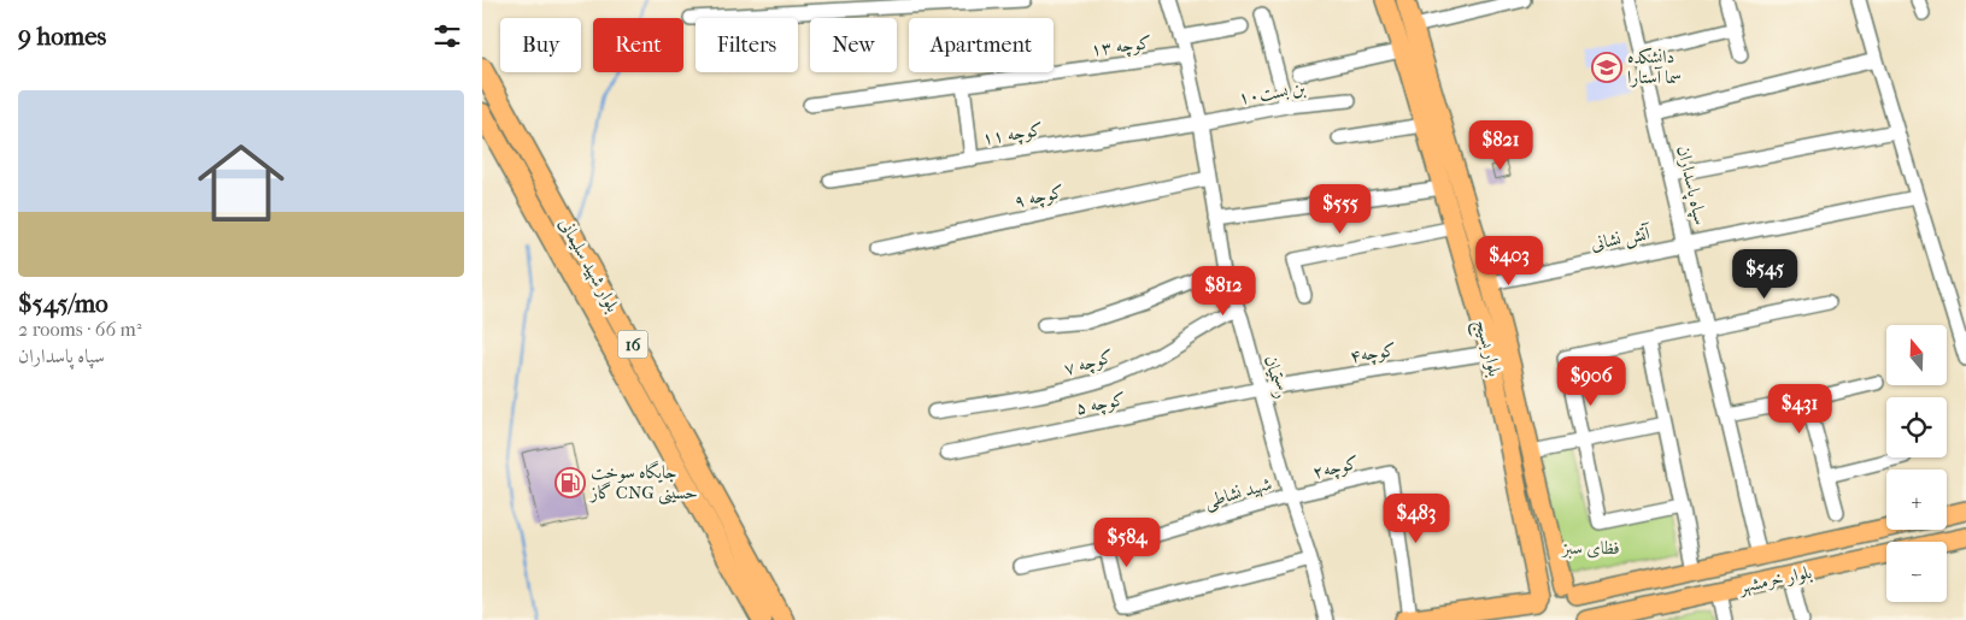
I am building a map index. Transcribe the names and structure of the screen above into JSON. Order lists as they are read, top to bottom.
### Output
{
  "streets": {
    "highway": ["بلوار شهید سلیمانی", "16"],
    "main road": ["بلوار بسیج", "بلوار خرمشهر"],
    "street": [
      "کوچه ۱۳",
      "بن بست۱۰",
      "کوچه ۱۱",
      "سپاه پاسداران",
      "کوچه ۹",
      "آتش نشانی",
      "کوچه۴",
      "کوچه ۷",
      "رستمیان",
      "کوچه ۵",
      "کوچه۲",
      "شهید نشاطی"
    ]
  },
  "crossings": [
    ["کوچه ۱۳", "رستمیان"],
    ["بن بست۱۰", "کوچه ۱۱"],
    ["بن بست۱۰", "رستمیان"],
    ["کوچه ۱۱", "رستمیان"],
    ["سپاه پاسداران", "آتش نشانی"],
    ["سپاه پاسداران", "بلوار خرمشهر"],
    ["کوچه ۹", "رستمیان"],
    ["آتش نشانی", "بلوار بسیج"],
    ["بلوار بسیج", "کوچه۴"],
    ["بلوار بسیج", "بلوار خرمشهر"],
    ["کوچه۴", "رستمیان"],
    ["کوچه۴", "کوچه ۵"],
    ["کوچه ۷", "رستمیان"],
    ["رستمیان", "کوچه ۵"],
    ["رستمیان", "کوچه۲"],
    ["رستمیان", "شهید نشاطی"],
    ["کوچه۲", "شهید نشاطی"]
  ],
  "parks": ["فظای سبز"],
  "places": {
    "school or university": ["دانشکده سما آستارا"],
    "fuel station": ["جایگاه سوخت گاز CNG حسینی"]
  },
  "north": "top",
  "page": {
    "heading": "9 homes",
    "chip": [
      "Buy",
      "Rent",
      "Filters",
      "New",
      "Apartment"
    ],
    "list": [
      {
        "name": "$545/mo",
        "note": "2 rooms · 66 m² · سپاه پاسداران"
      }
    ],
    "price": [
      "$821",
      "$555",
      "$403",
      "$545",
      "$812",
      "$906",
      "$431",
      "$483",
      "$584"
    ],
    "map_buttons": ["+", "−"]
  }
}
